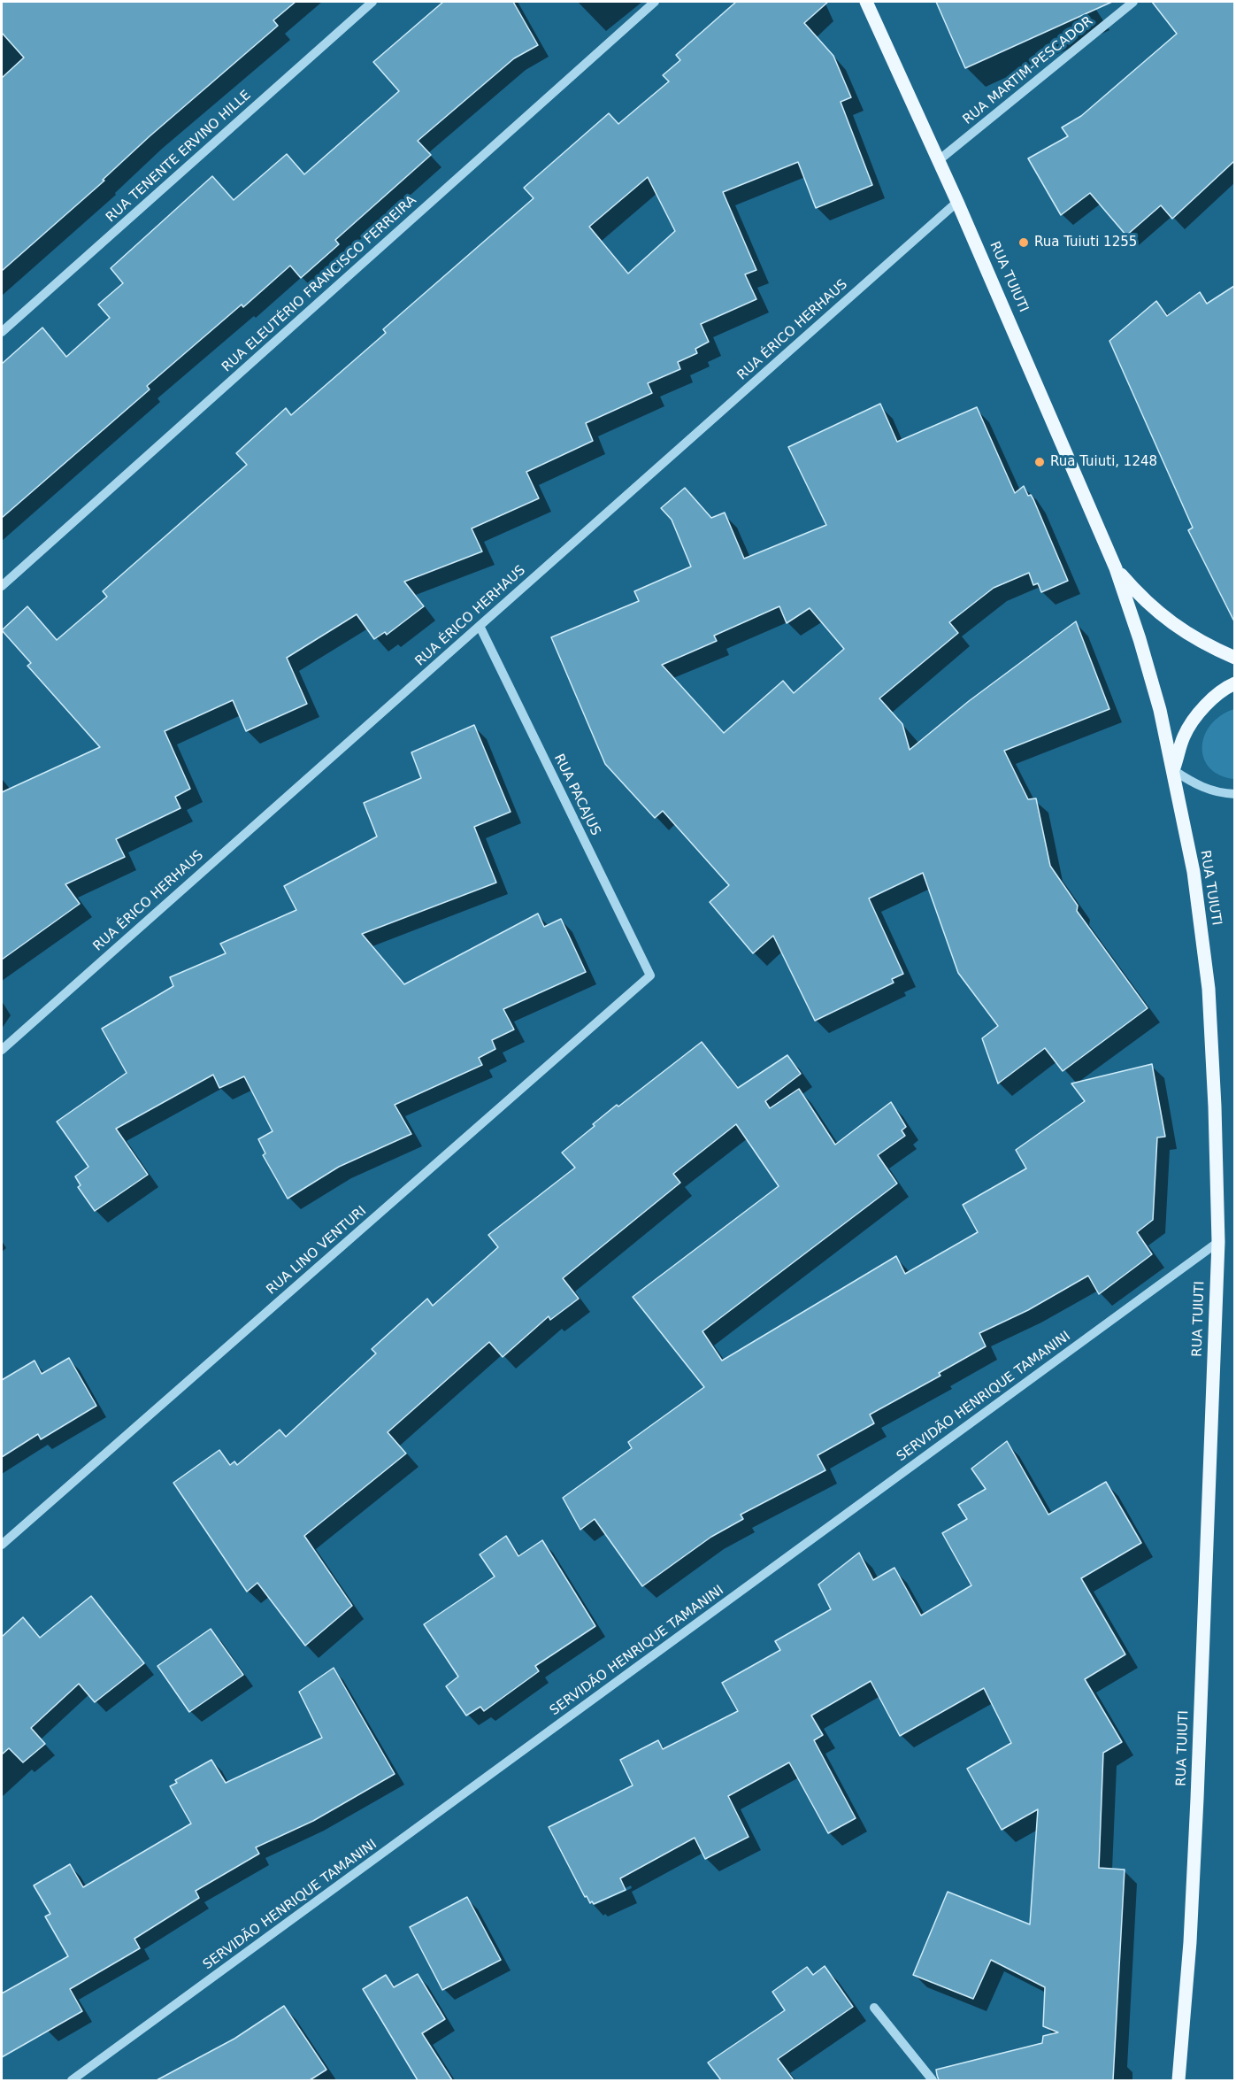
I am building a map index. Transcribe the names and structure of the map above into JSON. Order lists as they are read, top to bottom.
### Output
{
  "streets": {
    "main road": ["RUA TUIUTI"],
    "street": [
      "RUA MARTIM-PESCADOR",
      "RUA TENENTE ERVINO HILLE",
      "RUA ELEUTÉRIO FRANCISCO FERREIRA",
      "RUA ÉRICO HERHAUS",
      "RUA PACAJUS",
      "RUA LINO VENTURI",
      "SERVIDÃO HENRIQUE TAMANINI"
    ]
  },
  "crossings": [
    ["RUA MARTIM-PESCADOR", "RUA TUIUTI"],
    ["RUA TUIUTI", "RUA ÉRICO HERHAUS"],
    ["RUA TUIUTI", "SERVIDÃO HENRIQUE TAMANINI"],
    ["RUA ÉRICO HERHAUS", "RUA PACAJUS"],
    ["RUA PACAJUS", "RUA LINO VENTURI"]
  ],
  "places": ["Rua Tuiuti 1255", "Rua Tuiuti, 1248"]
}
